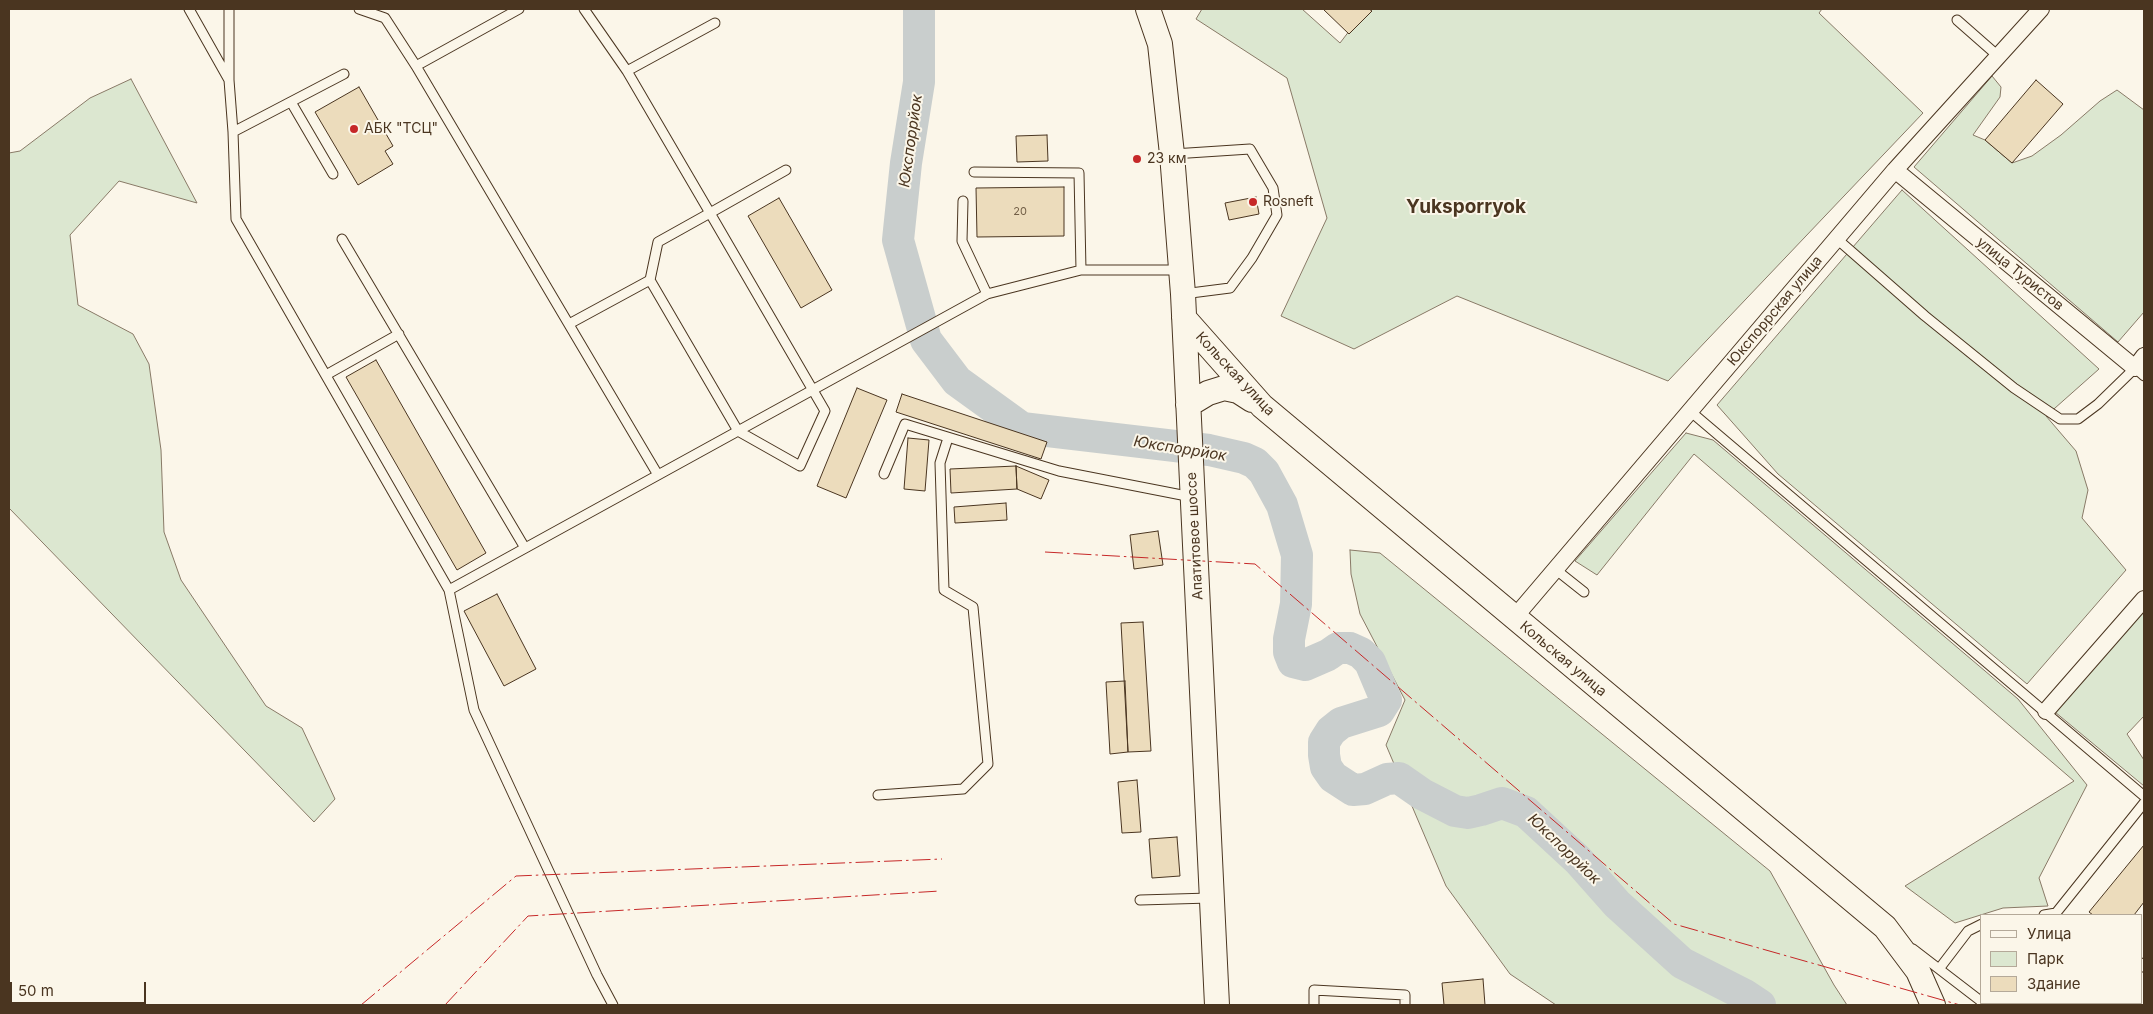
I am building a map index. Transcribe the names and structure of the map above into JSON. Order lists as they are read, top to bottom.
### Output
{
  "streets": {
    "street": [
      "улица Туристов",
      "Юкспоррская улица",
      "Кольская улица",
      "Апатитовое шоссе"
    ]
  },
  "crossings": [
    ["улица Туристов", "Юкспоррская улица"],
    ["Юкспоррская улица", "Кольская улица"],
    ["Кольская улица", "Апатитовое шоссе"]
  ],
  "districts": ["Yuksporryok"],
  "water": ["Юкспоррйок"],
  "places": ["АБК \"ТСЦ\"", "23 км", "Rosneft"],
  "house_numbers": ["20"],
  "legend": ["Улица", "Парк", "Здание"],
  "scale_bar": "50 m"
}
